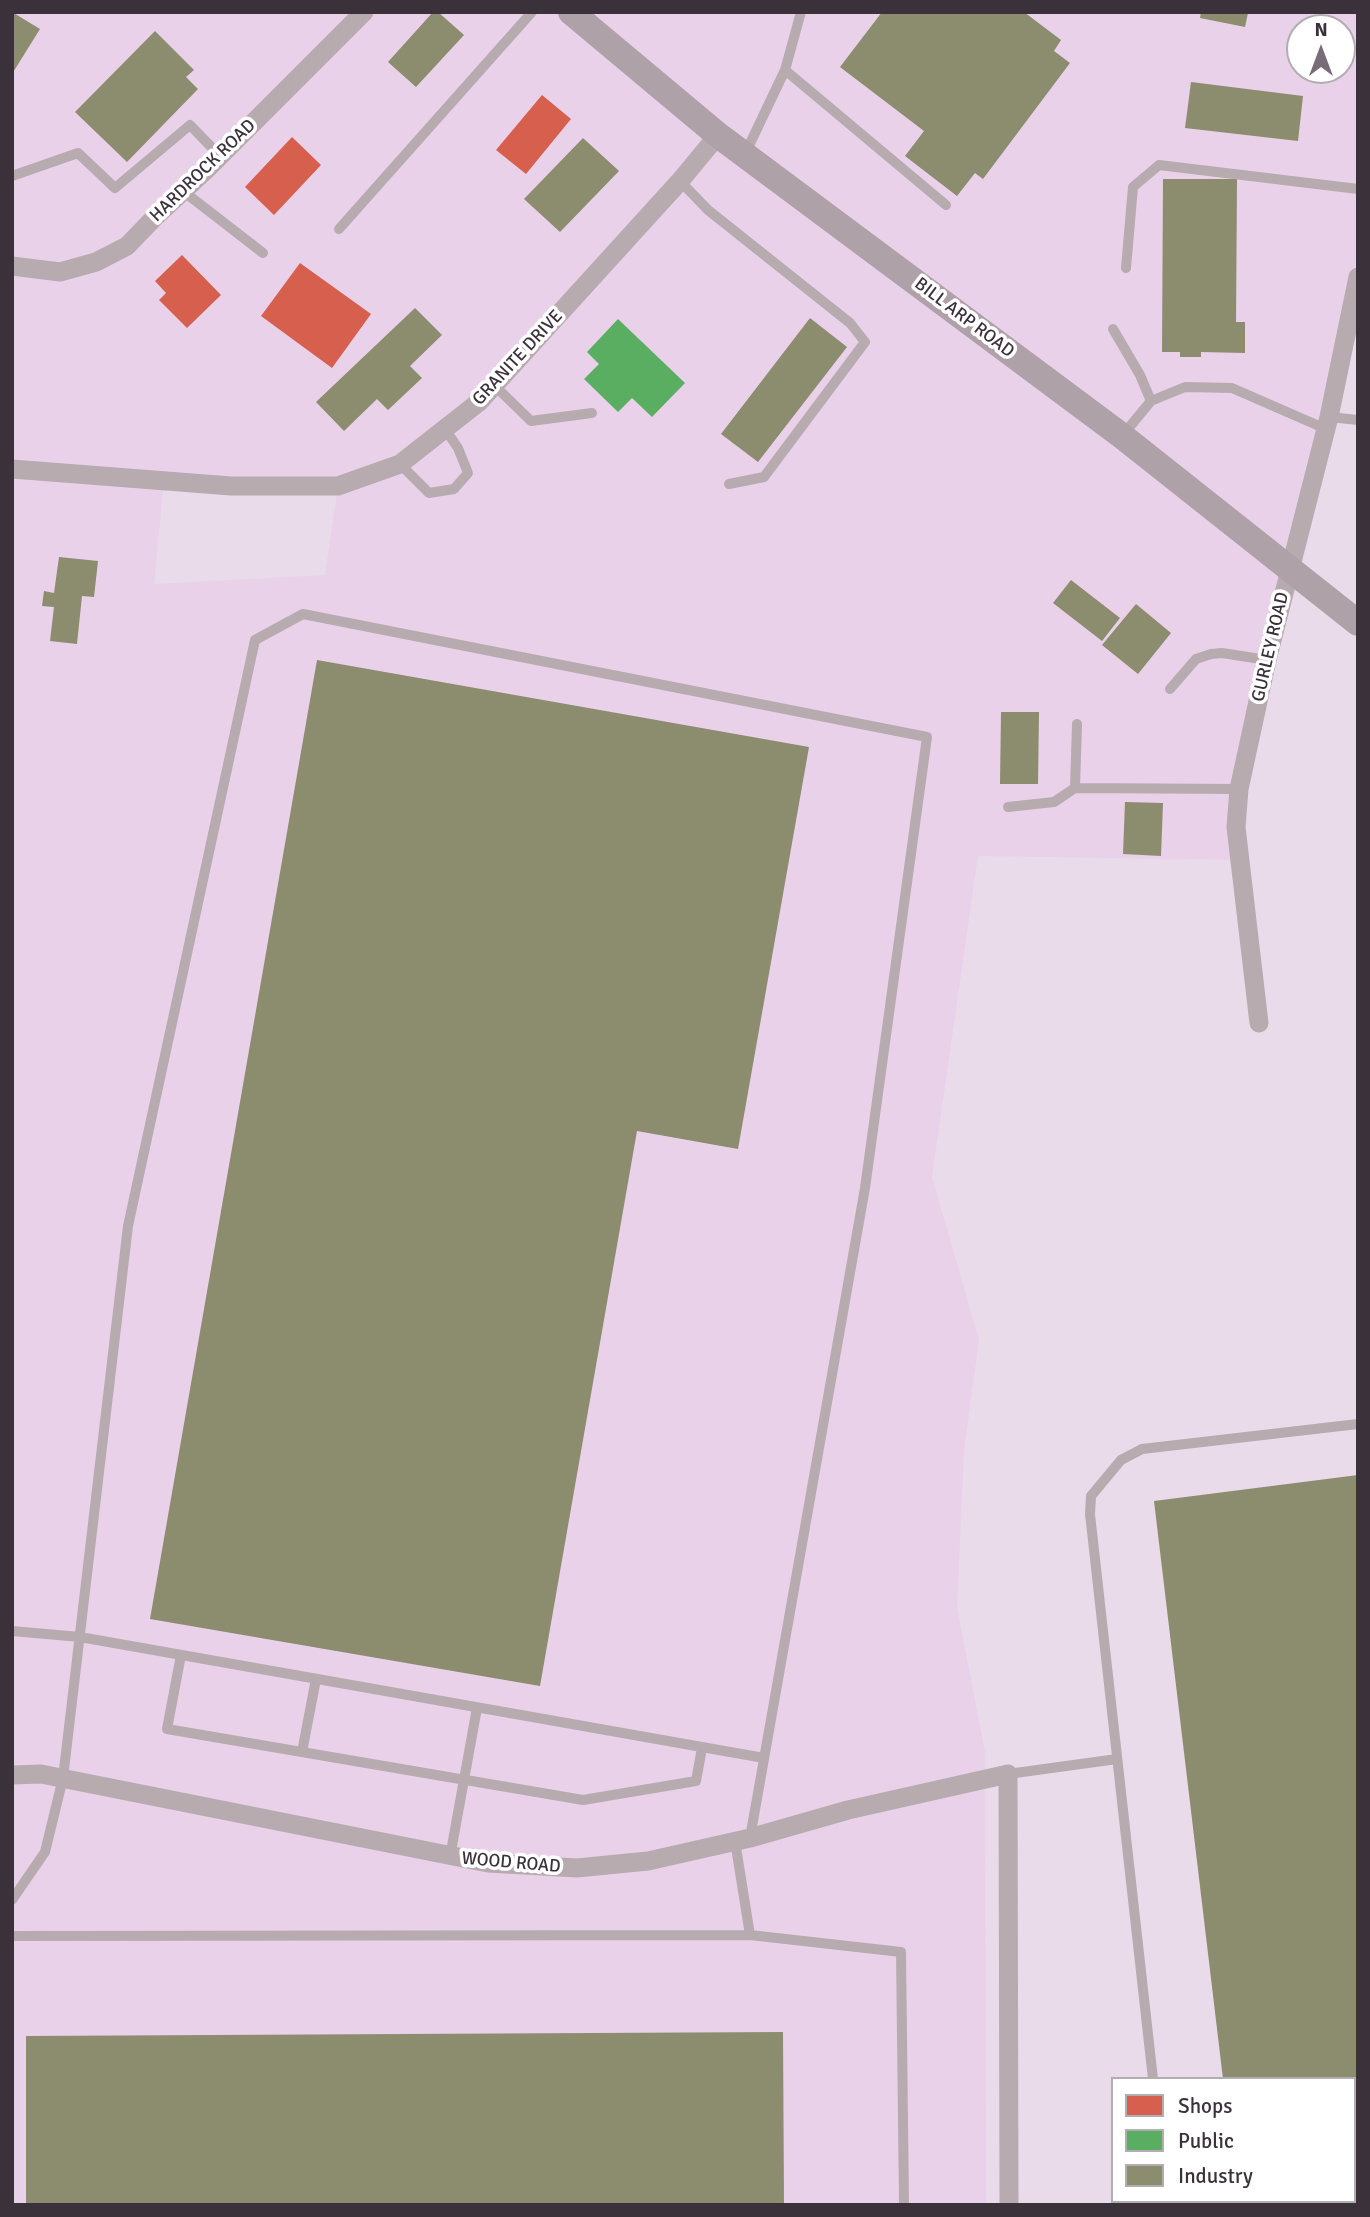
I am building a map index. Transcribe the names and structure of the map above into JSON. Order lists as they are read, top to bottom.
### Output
{
  "streets": {
    "main road": ["BILL ARP ROAD"],
    "street": [
      "HARDROCK ROAD",
      "GRANITE DRIVE",
      "GURLEY ROAD",
      "WOOD ROAD"
    ]
  },
  "crossings": [
    ["BILL ARP ROAD", "GRANITE DRIVE"],
    ["BILL ARP ROAD", "GURLEY ROAD"]
  ],
  "legend": ["Shops", "Public", "Industry"],
  "north": "top"
}
